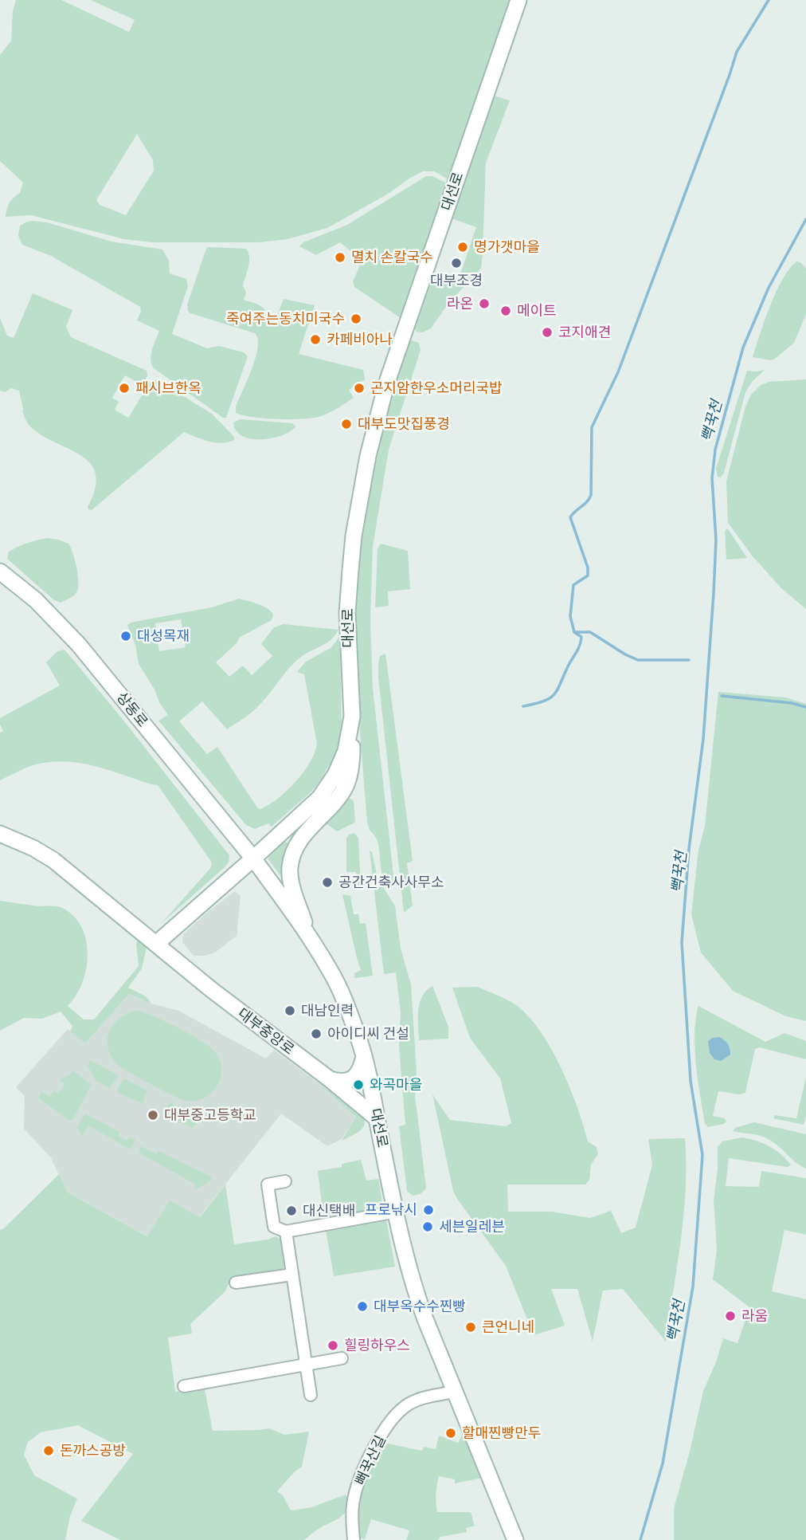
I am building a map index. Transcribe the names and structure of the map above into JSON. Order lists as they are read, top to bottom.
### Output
{
  "streets": {
    "street": [
      "대선로",
      "상동로",
      "대부중앙로",
      "뻐꾹산길"
    ]
  },
  "crossings": [
    ["대선로", "상동로"],
    ["대선로", "대부중앙로"],
    ["대선로", "뻐꾹산길"]
  ],
  "water": ["뻑꾹천"],
  "places": [
    "명가갯마을",
    "멸치 손칼국수",
    "대부조경",
    "라온",
    "메이트",
    "죽여주는동치미국수",
    "코지애견",
    "카페비아나",
    "패시브한옥",
    "곤지암한우소머리국밥",
    "대부도맛집풍경",
    "대성목재",
    "공간건축사사무소",
    "대남인력",
    "아이디씨 건설",
    "와곡마을",
    "대부중고등학교",
    "프로낚시",
    "대신택배",
    "세븐일레븐",
    "대부옥수수찐빵",
    "라움",
    "큰언니네",
    "힐링하우스",
    "할매찐빵만두",
    "돈까스공방"
  ]
}
